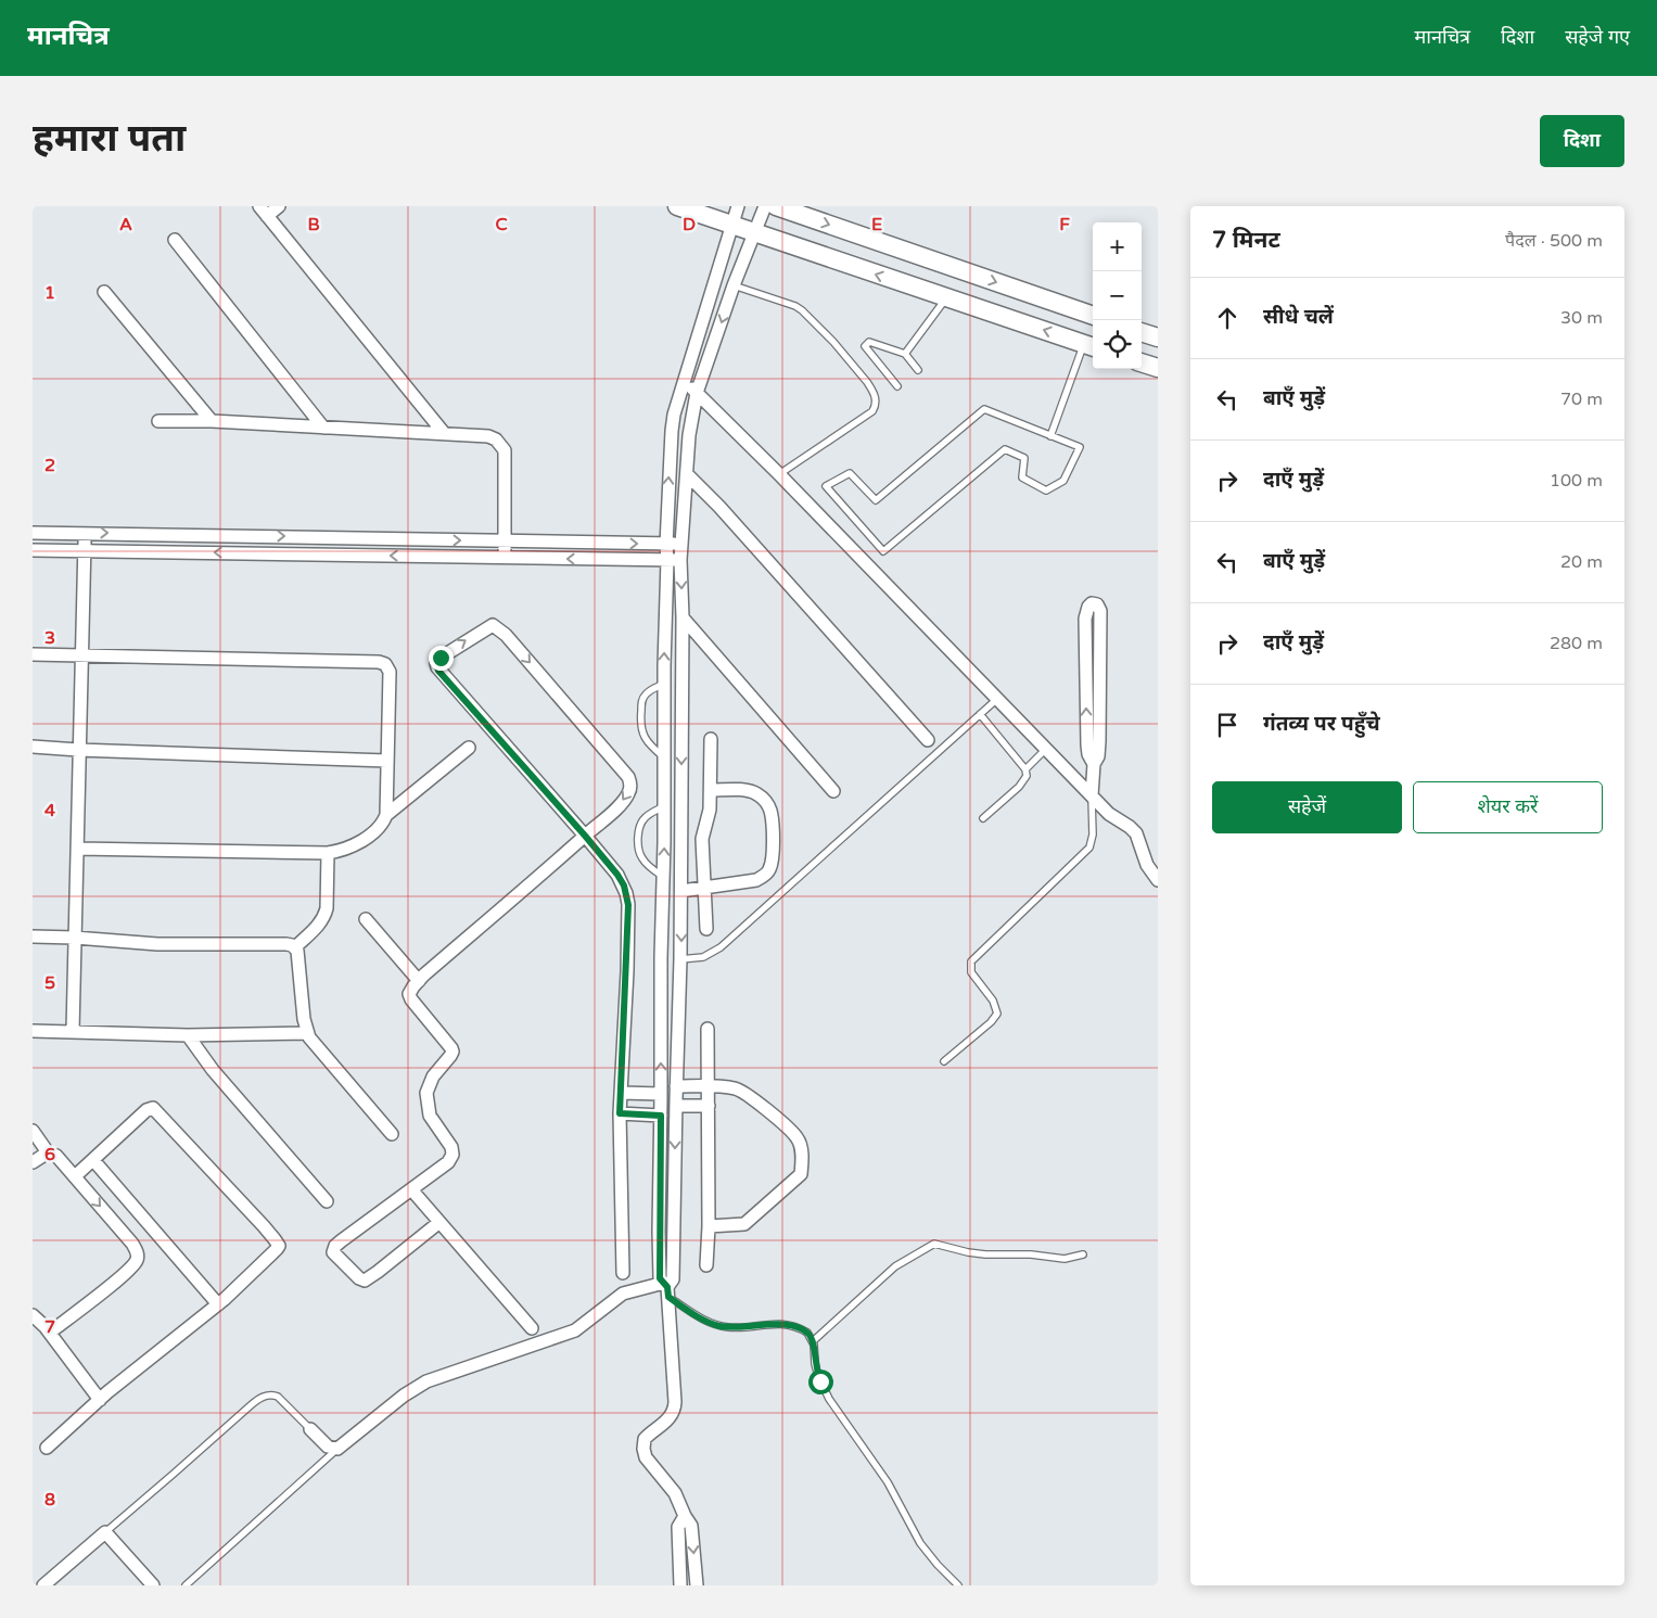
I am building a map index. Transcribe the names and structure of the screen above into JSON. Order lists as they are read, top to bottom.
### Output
{
  "page": {
    "header": "मानचित्र",
    "nav": ["मानचित्र", "दिशा", "सहेजे गए"],
    "buttons": [
      "दिशा",
      ["सहेजें", "शेयर करें"]
    ],
    "title": "हमारा पता",
    "heading": ["7 मिनट", "पैदल · 500 m"],
    "map_buttons": ["+", "−"],
    "list": [
      ["सीधे चलें", "30 m"],
      ["बाएँ मुड़ें", "70 m"],
      ["दाएँ मुड़ें", "100 m"],
      ["बाएँ मुड़ें", "20 m"],
      ["दाएँ मुड़ें", "280 m"],
      "गंतव्य पर पहुँचे"
    ]
  },
  "grid": {
    "columns": [
      "A",
      "B",
      "C",
      "D",
      "E",
      "F"
    ],
    "rows": [
      "1",
      "2",
      "3",
      "4",
      "5",
      "6",
      "7",
      "8"
    ]
  }
}
